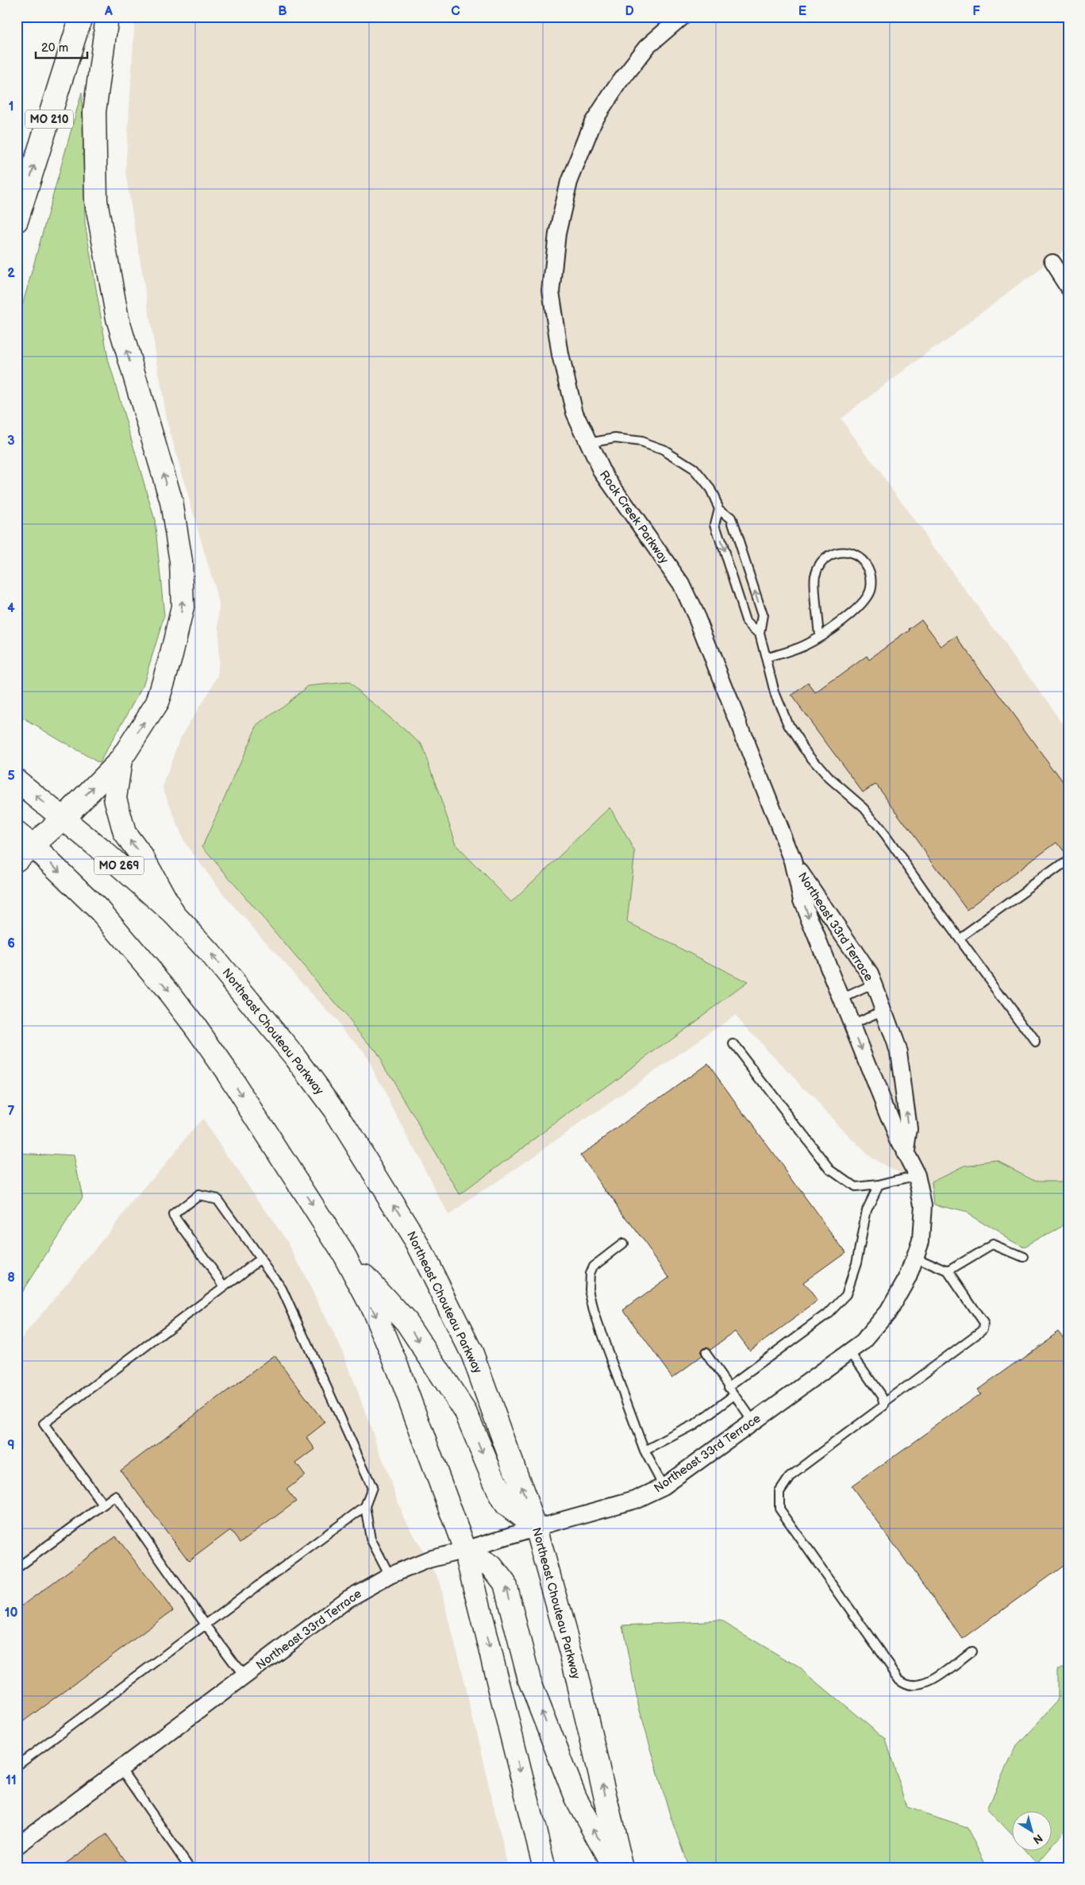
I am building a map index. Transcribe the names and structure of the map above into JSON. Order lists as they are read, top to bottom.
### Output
{
  "streets": {
    "main road": ["MO 210", "MO 269", "Northeast Chouteau Parkway"],
    "street": ["Rock Creek Parkway", "Northeast 33rd Terrace"]
  },
  "crossings": [
    ["Rock Creek Parkway", "Northeast 33rd Terrace"],
    ["MO 269", "Northeast Chouteau Parkway"],
    ["Northeast 33rd Terrace", "Northeast Chouteau Parkway"]
  ],
  "scale_bar": "20 m",
  "north": "bottom right",
  "grid": {
    "columns": [
      "A",
      "B",
      "C",
      "D",
      "E",
      "F"
    ],
    "rows": [
      "1",
      "2",
      "3",
      "4",
      "5",
      "6",
      "7",
      "8",
      "9",
      "10",
      "11"
    ]
  }
}
